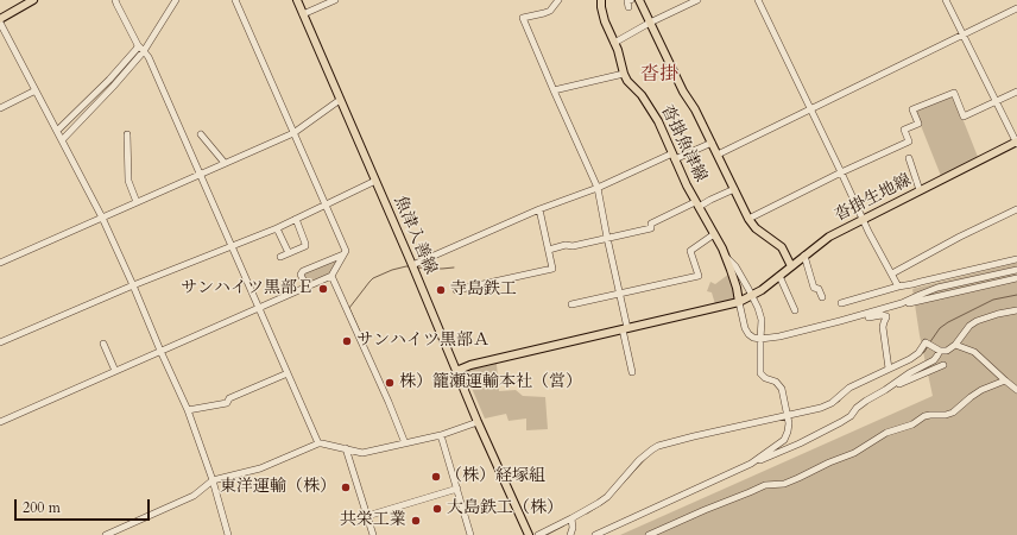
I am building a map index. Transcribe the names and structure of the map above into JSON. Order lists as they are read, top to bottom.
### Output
{
  "streets": {
    "main road": ["沓掛魚津線", "沓掛生地線", "魚津入善線"]
  },
  "crossings": [
    ["沓掛魚津線", "沓掛生地線"]
  ],
  "districts": ["沓掛"],
  "places": [
    "サンハイツ黒部Ｅ",
    "寺島鉄工",
    "サンハイツ黒部Ａ",
    "株）籠瀬運輸本社（営）",
    "（株）経塚組",
    "東洋運輸（株）",
    "大島鉄工（株）",
    "共栄工業"
  ],
  "scale_bar": "200 m"
}
